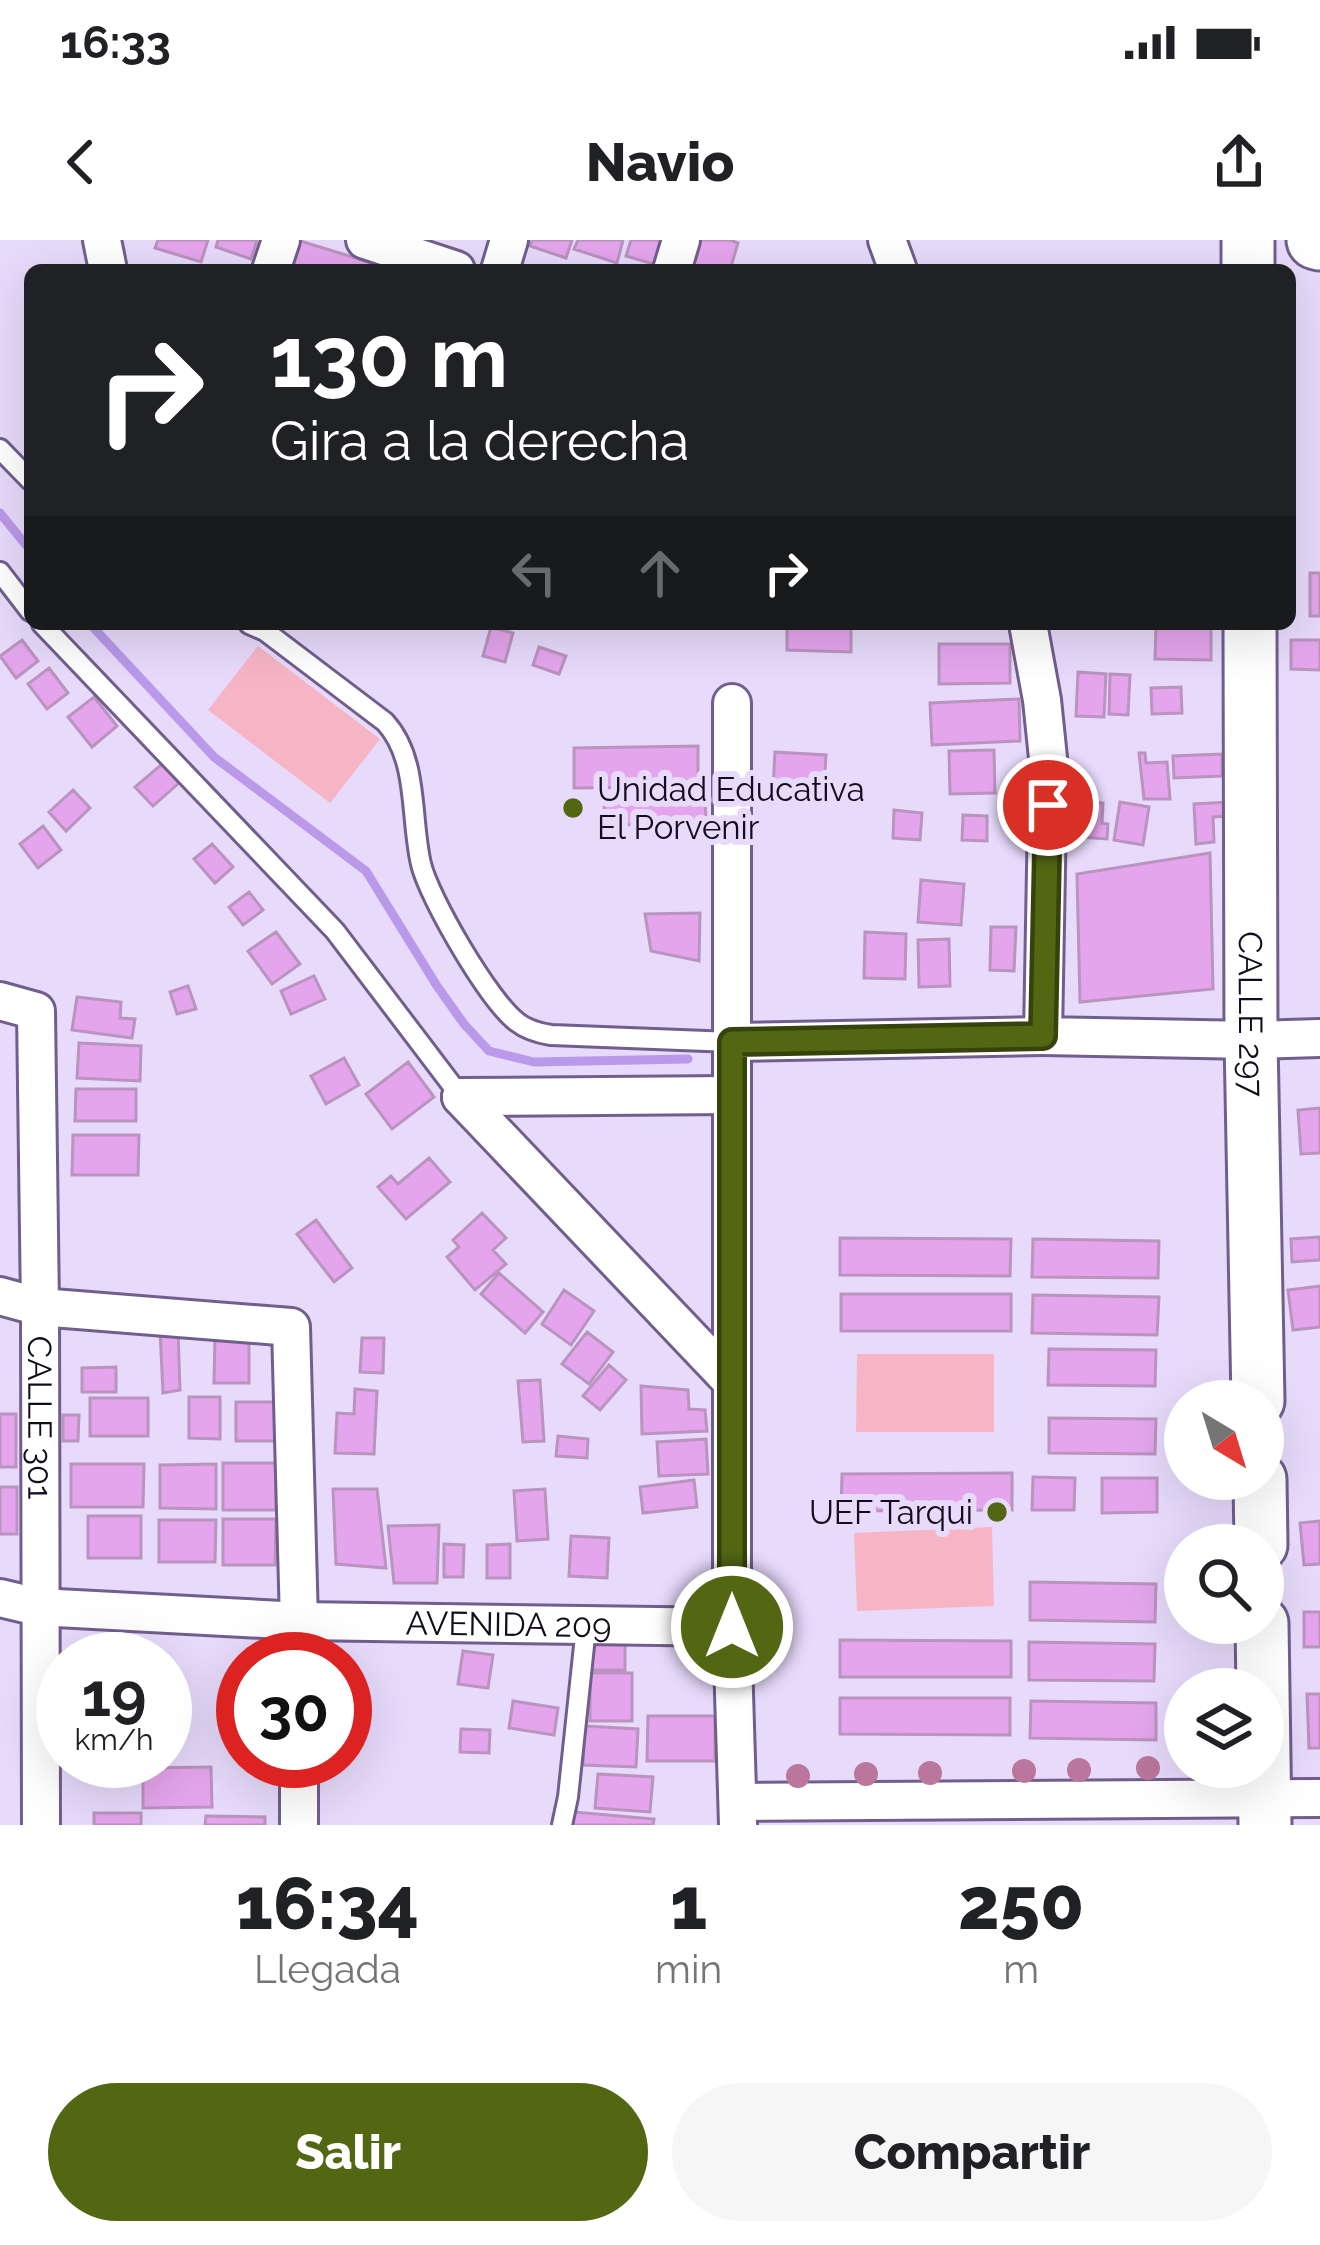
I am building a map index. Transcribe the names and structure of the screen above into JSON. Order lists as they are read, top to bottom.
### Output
{
  "streets": {
    "street": ["CALLE 297", "CALLE 301", "AVENIDA 209"]
  },
  "crossings": [
    ["CALLE 301", "AVENIDA 209"]
  ],
  "places": ["Unidad Educativa El Porvenir", "UEF Tarqui"],
  "north": "bottom right",
  "page": {
    "status": "16:33",
    "header": "Navio",
    "turn": ["130 m", "Gira a la derecha"],
    "speed": "19 km/h",
    "limit": "30",
    "eta": [
      "16:34",
      "Llegada",
      "1",
      "min",
      "250",
      "m"
    ],
    "buttons": ["Salir", "Compartir"]
  }
}
